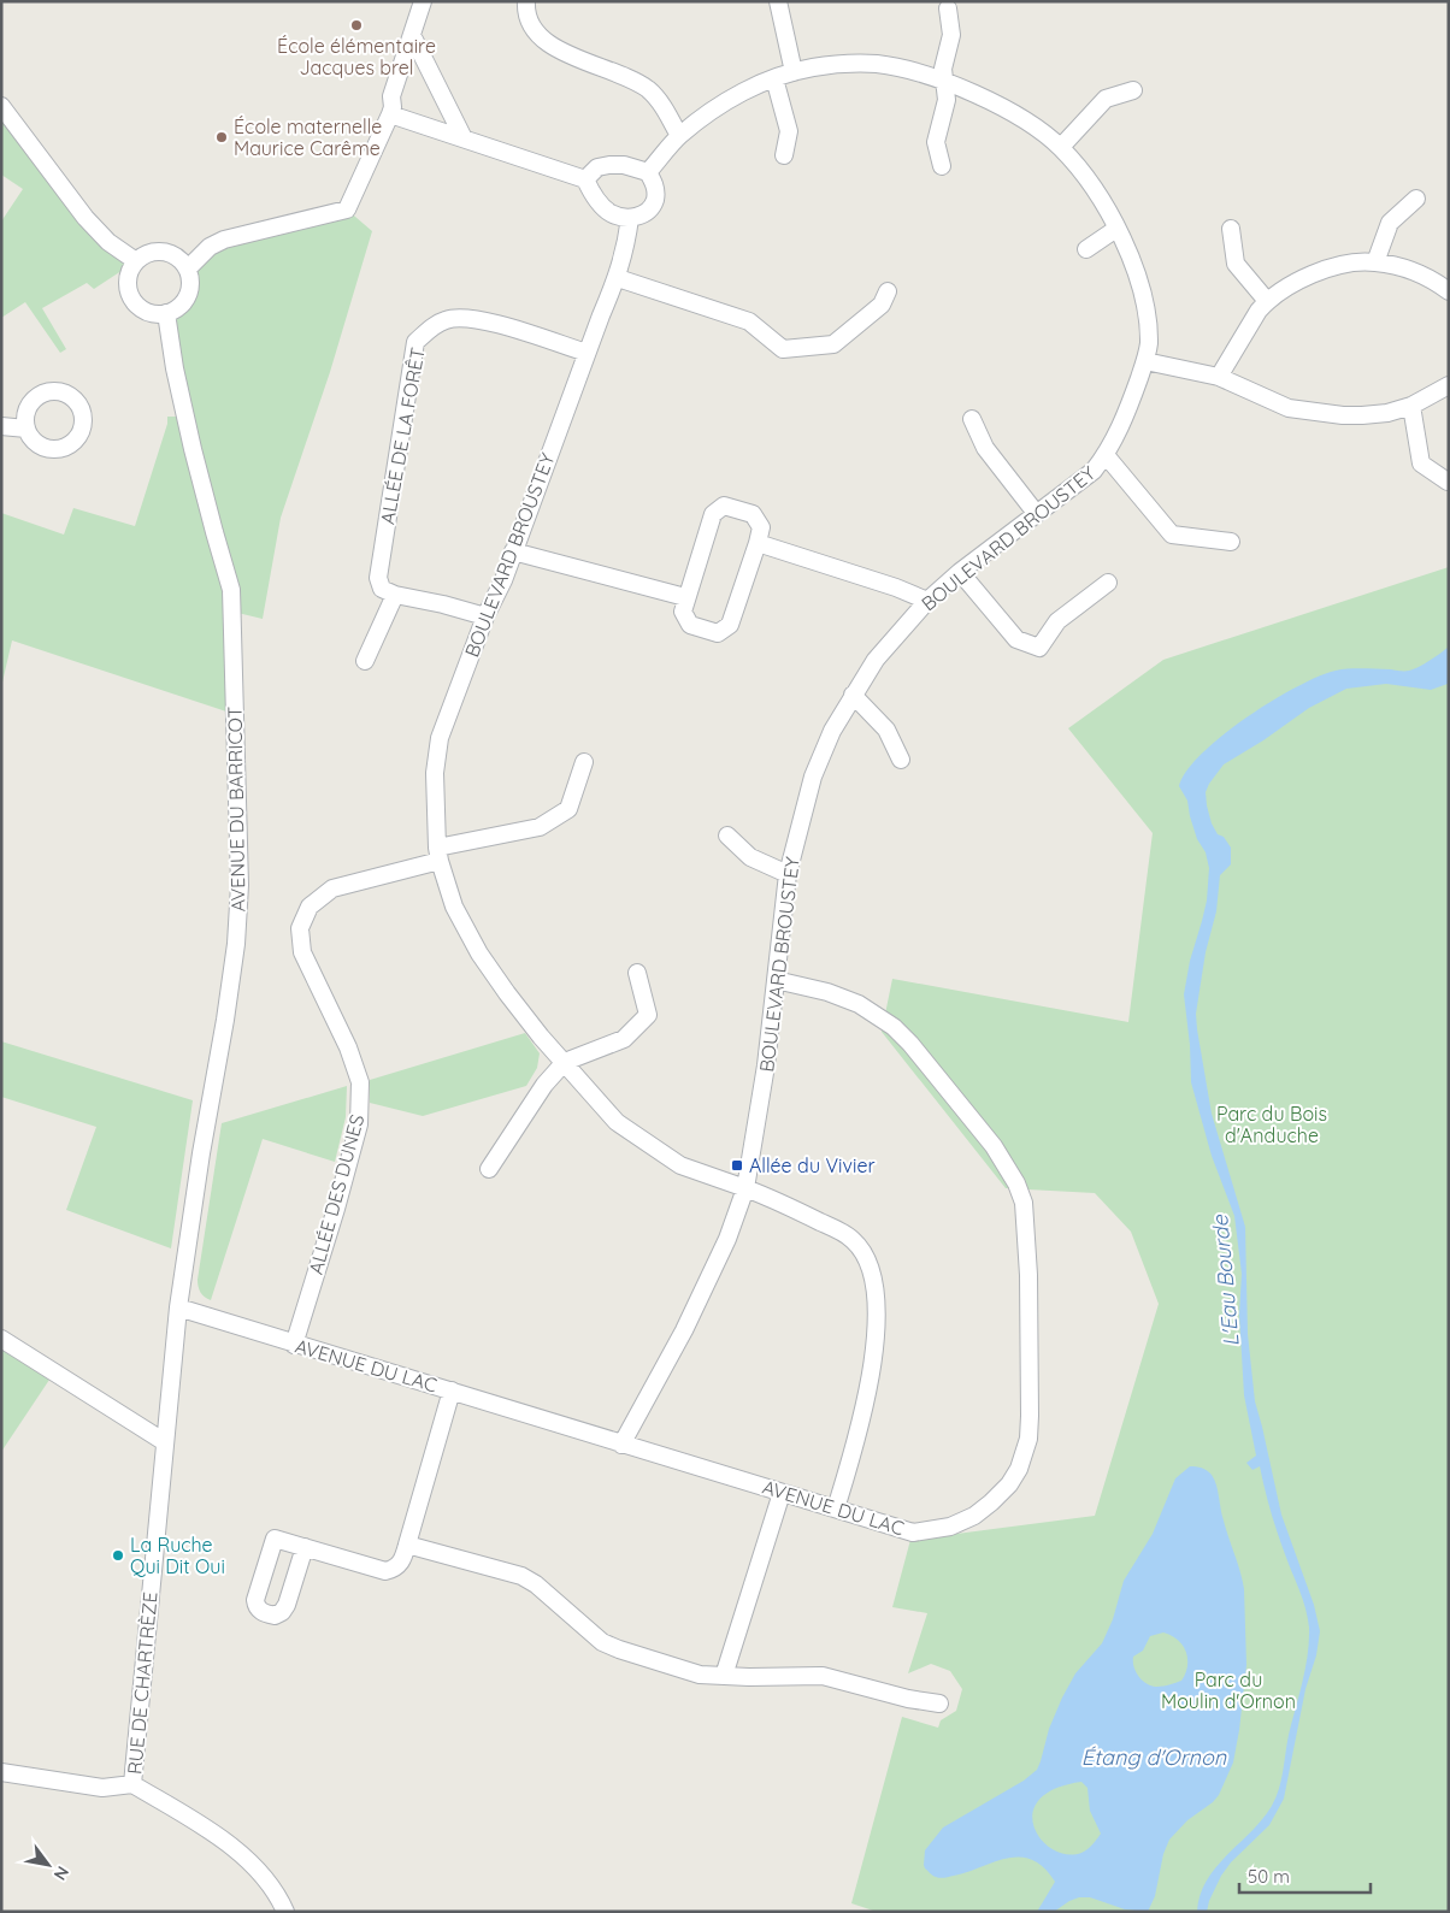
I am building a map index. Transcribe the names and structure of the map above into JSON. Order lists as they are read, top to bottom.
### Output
{
  "streets": {
    "street": [
      "ALLÉE DE LA FORÊT",
      "BOULEVARD BROUSTEY",
      "AVENUE DU BARRICOT",
      "ALLÉE DES DUNES",
      "AVENUE DU LAC",
      "RUE DE CHARTRÈZE"
    ]
  },
  "crossings": [
    ["ALLÉE DE LA FORÊT", "BOULEVARD BROUSTEY"],
    ["BOULEVARD BROUSTEY", "ALLÉE DES DUNES"],
    ["BOULEVARD BROUSTEY", "AVENUE DU LAC"],
    ["AVENUE DU BARRICOT", "AVENUE DU LAC"],
    ["AVENUE DU BARRICOT", "RUE DE CHARTRÈZE"],
    ["ALLÉE DES DUNES", "AVENUE DU LAC"],
    ["AVENUE DU LAC", "RUE DE CHARTRÈZE"]
  ],
  "water": ["L'Eau Bourde", "Étang d'Ornon"],
  "parks": ["Parc du Bois d'Anduche", "Parc du Moulin d'Ornon"],
  "places": {
    "other": ["École élémentaire Jacques brel", "École maternelle Maurice Carême", "La Ruche Qui Dit Oui"],
    "transit": ["Allée du Vivier"]
  },
  "scale_bar": "50 m",
  "north": "bottom right"
}
